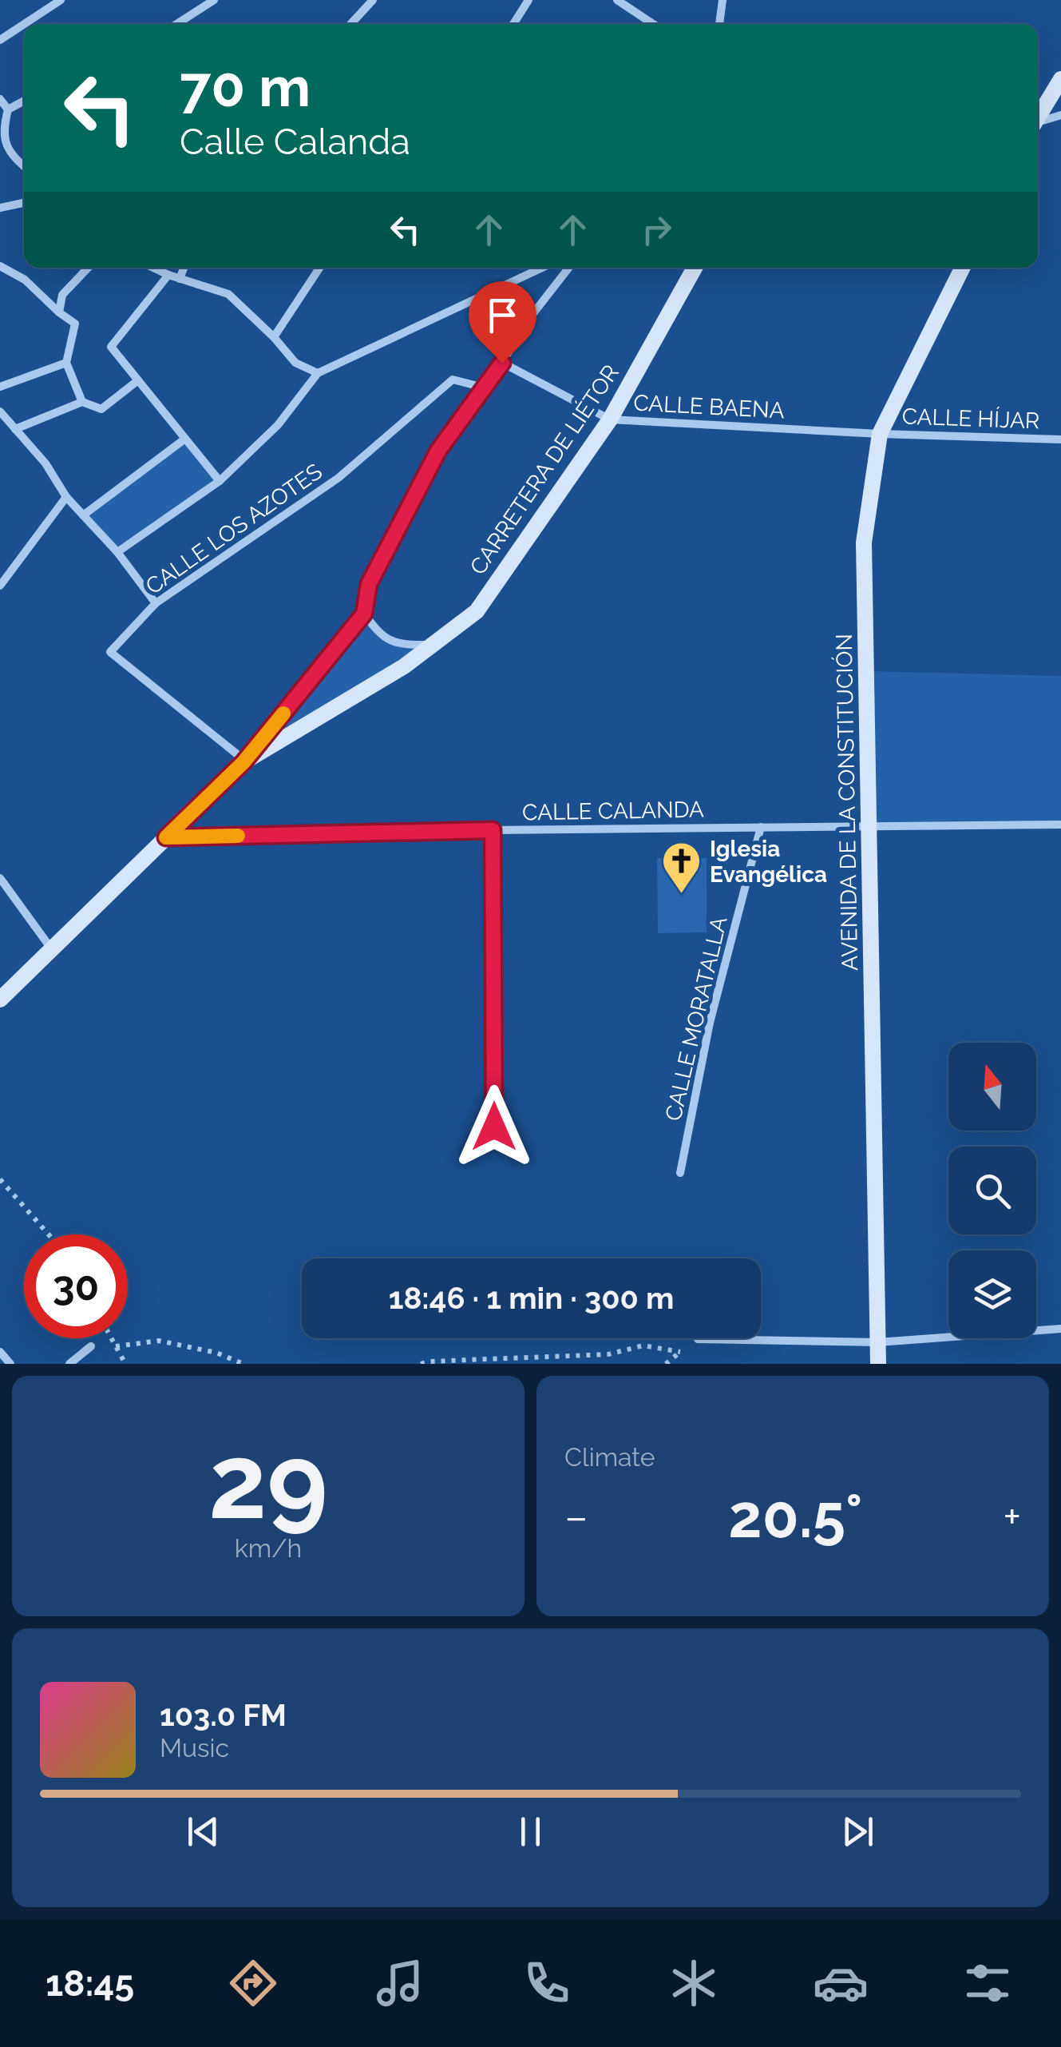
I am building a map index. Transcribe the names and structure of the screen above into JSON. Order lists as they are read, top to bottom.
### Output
{
  "streets": {
    "street": [
      "CALLE BAENA",
      "CALLE HÍJAR",
      "CARRETERA DE LIÉTOR",
      "CALLE LOS AZOTES",
      "AVENIDA DE LA CONSTITUCIÓN",
      "CALLE CALANDA",
      "CALLE MORATALLA"
    ]
  },
  "crossings": [
    ["CALLE BAENA", "CALLE HÍJAR"],
    ["CALLE BAENA", "CARRETERA DE LIÉTOR"],
    ["CALLE BAENA", "AVENIDA DE LA CONSTITUCIÓN"],
    ["CALLE HÍJAR", "AVENIDA DE LA CONSTITUCIÓN"],
    ["CARRETERA DE LIÉTOR", "CALLE LOS AZOTES"],
    ["CARRETERA DE LIÉTOR", "CALLE CALANDA"],
    ["AVENIDA DE LA CONSTITUCIÓN", "CALLE CALANDA"],
    ["CALLE CALANDA", "CALLE MORATALLA"]
  ],
  "places": {
    "church": ["Iglesia Evangélica"]
  },
  "north": "top",
  "page": {
    "turn": ["70 m", "Calle Calanda"],
    "limit": "30",
    "trip": "18:46 · 1 min · 300 m",
    "tile": [
      ["29", "km/h"],
      "Climate"
    ],
    "heat": ["−", "20.5°", "+"],
    "song": ["103.0 FM", "Music"],
    "tabs": "18:45"
  }
}
